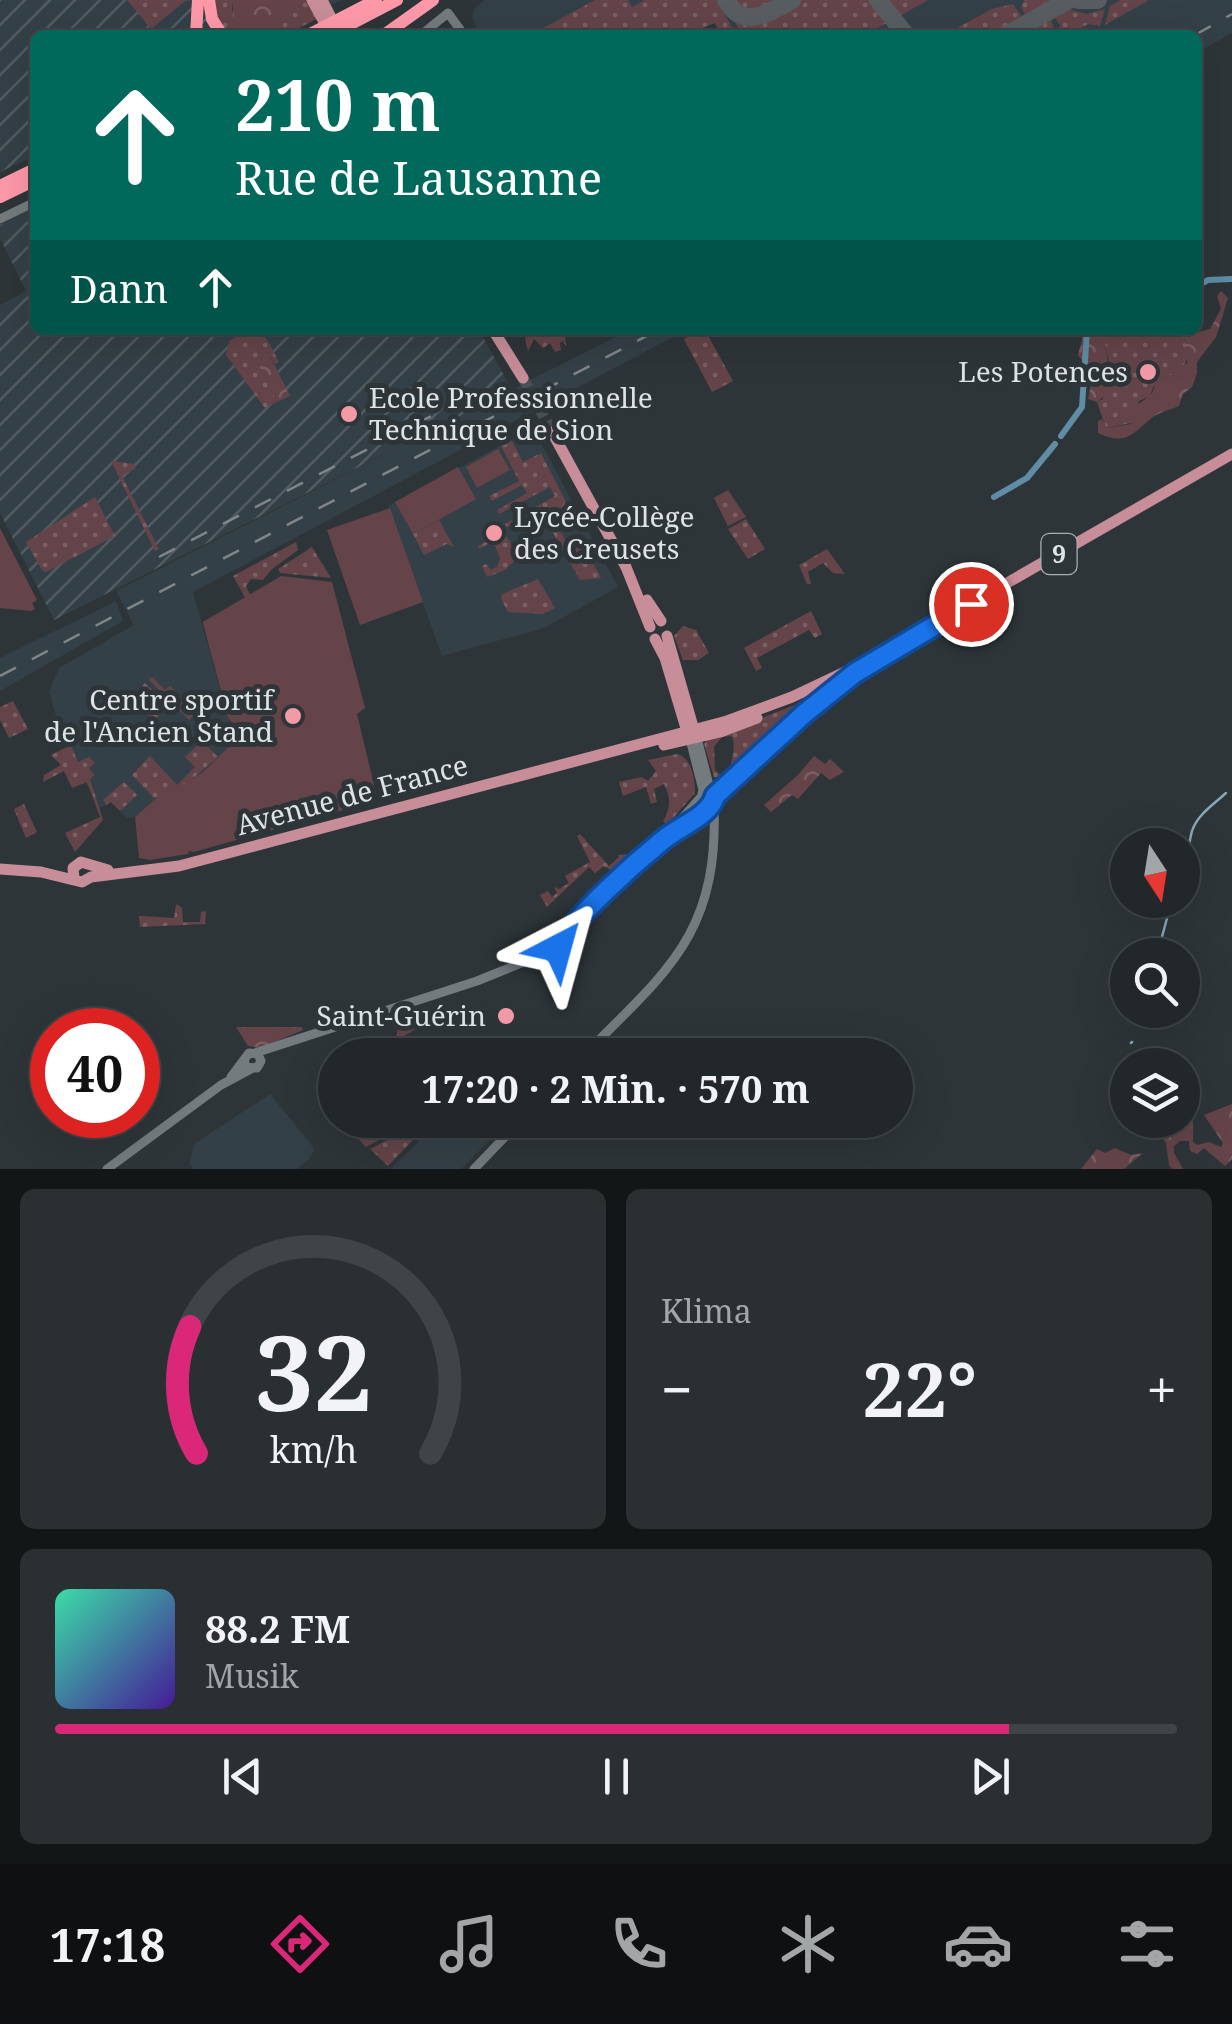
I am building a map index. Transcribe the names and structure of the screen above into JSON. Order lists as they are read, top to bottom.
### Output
{
  "streets": {
    "main road": ["9", "Avenue de France"]
  },
  "crossings": [
    ["9", "Avenue de France"]
  ],
  "places": [
    "Les Potences",
    "Ecole Professionnelle Technique de Sion",
    "Lycée-Collège des Creusets",
    "Centre sportif de l'Ancien Stand",
    "Saint-Guérin"
  ],
  "north": "bottom",
  "page": {
    "turn": ["210 m", "Rue de Lausanne"],
    "then": "Dann",
    "limit": "40",
    "trip": "17:20 · 2 Min. · 570 m",
    "tile": "Klima",
    "heat": ["−", "22°", "+"],
    "song": ["88.2 FM", "Musik"],
    "tabs": "17:18",
    "gauge": ["32", "km/h"]
  }
}
